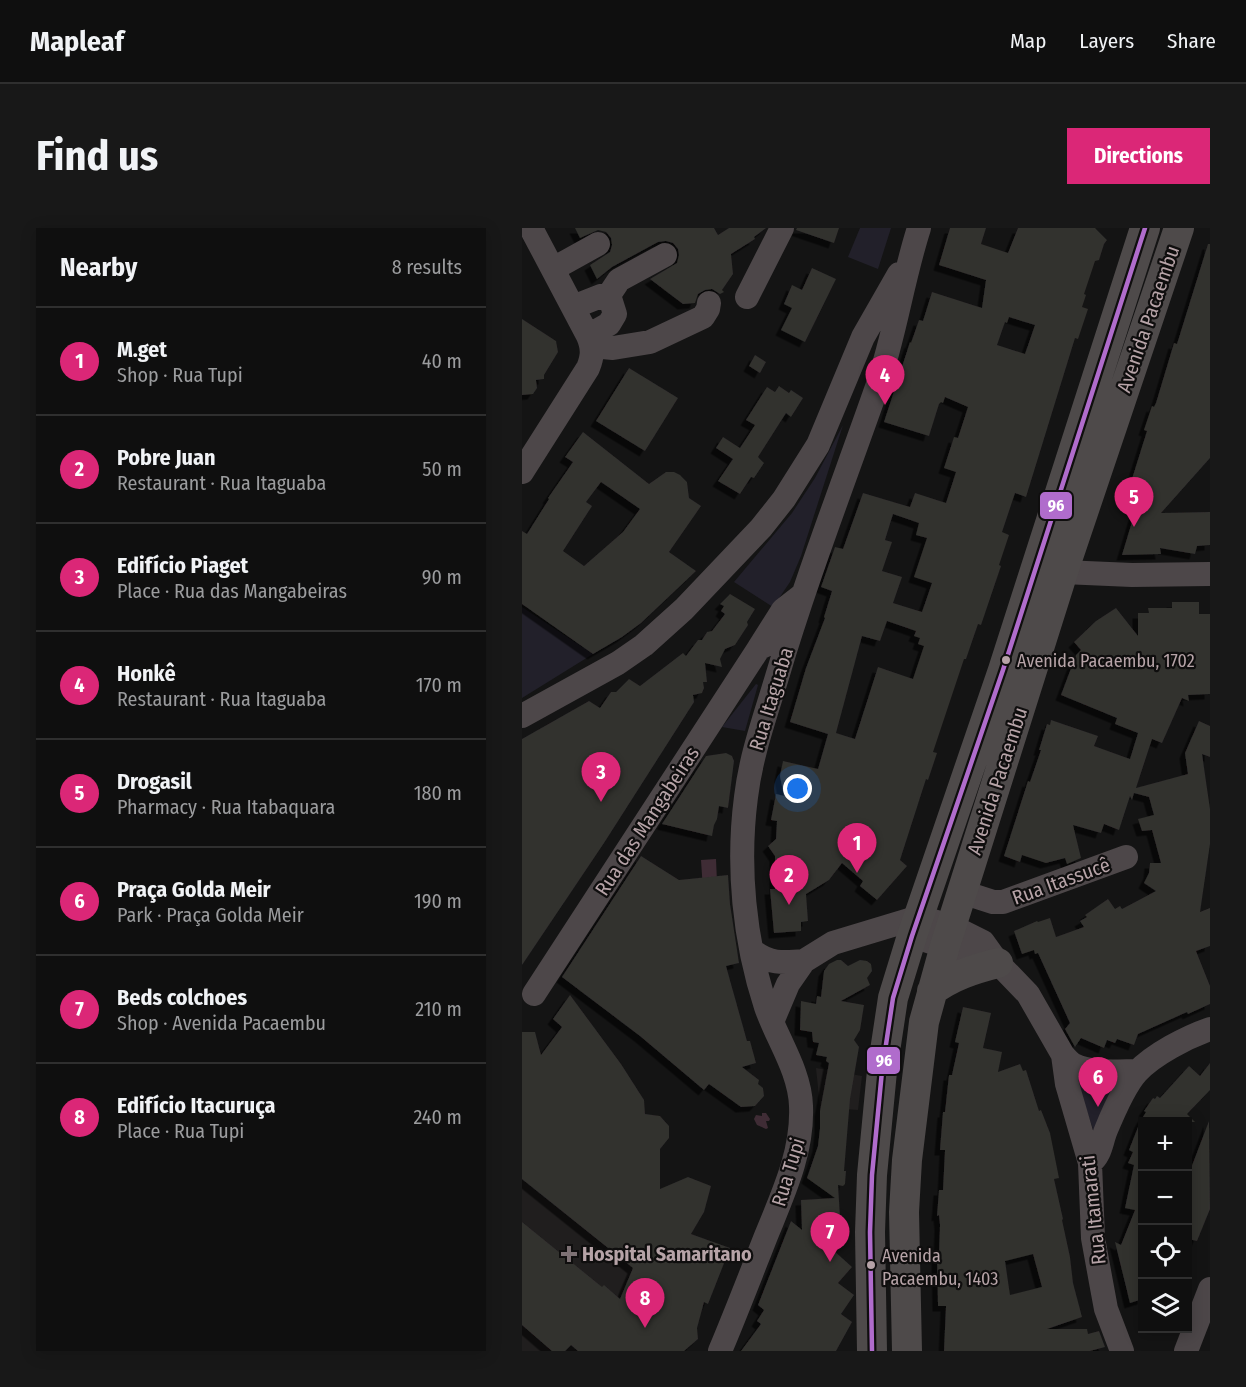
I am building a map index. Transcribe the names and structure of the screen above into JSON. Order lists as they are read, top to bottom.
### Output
{
  "streets": {
    "main road": ["Avenida Pacaembu"],
    "street": [
      "Rua Itaguaba",
      "Rua das Mangabeiras",
      "Rua Itassucê",
      "Rua Tupi",
      "Rua Itamarati"
    ]
  },
  "crossings": [
    ["Avenida Pacaembu", "Rua Itassucê"],
    ["Avenida Pacaembu", "Rua Itamarati"],
    ["Rua Itaguaba", "Rua das Mangabeiras"],
    ["Rua Itaguaba", "Rua Tupi"]
  ],
  "places": {
    "other": ["Avenida Pacaembu, 1702", "Avenida Pacaembu, 1403"],
    "health": ["Hospital Samaritano"]
  },
  "lines": ["transit line 96"],
  "page": {
    "header": "Mapleaf",
    "nav": ["Map", "Layers", "Share"],
    "buttons": "Directions",
    "title": "Find us",
    "heading": ["Nearby", "8 results"],
    "list": [
      {
        "mark": "1",
        "name": "M.get",
        "note": "Shop · Rua Tupi",
        "value": "40 m"
      },
      {
        "mark": "2",
        "name": "Pobre Juan",
        "note": "Restaurant · Rua Itaguaba",
        "value": "50 m"
      },
      {
        "mark": "3",
        "name": "Edifício Piaget",
        "note": "Place · Rua das Mangabeiras",
        "value": "90 m"
      },
      {
        "mark": "4",
        "name": "Honkê",
        "note": "Restaurant · Rua Itaguaba",
        "value": "170 m"
      },
      {
        "mark": "5",
        "name": "Drogasil",
        "note": "Pharmacy · Rua Itabaquara",
        "value": "180 m"
      },
      {
        "mark": "6",
        "name": "Praça Golda Meir",
        "note": "Park · Praça Golda Meir",
        "value": "190 m"
      },
      {
        "mark": "7",
        "name": "Beds colchoes",
        "note": "Shop · Avenida Pacaembu",
        "value": "210 m"
      },
      {
        "mark": "8",
        "name": "Edifício Itacuruça",
        "note": "Place · Rua Tupi",
        "value": "240 m"
      }
    ],
    "pins": [
      "4",
      "5",
      "3",
      "1",
      "2",
      "6",
      "7",
      "8"
    ],
    "map_buttons": ["+", "−"]
  }
}
